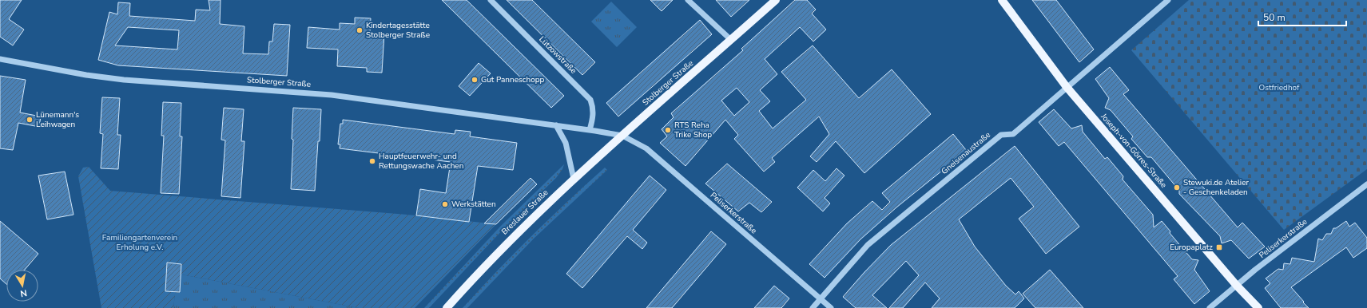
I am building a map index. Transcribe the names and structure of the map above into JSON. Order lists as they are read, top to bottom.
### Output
{
  "streets": {
    "main road": ["Stolberger Straße", "Joseph-von-Görres-Straße", "Breslauer Straße"],
    "street": ["Lützowstraße", "Gneisenaustraße", "Peliserkerstraße"]
  },
  "crossings": [
    ["Lützowstraße", "Stolberger Straße"],
    ["Stolberger Straße", "Breslauer Straße"],
    ["Stolberger Straße", "Peliserkerstraße"],
    ["Joseph-von-Görres-Straße", "Gneisenaustraße"],
    ["Joseph-von-Görres-Straße", "Peliserkerstraße"],
    ["Gneisenaustraße", "Peliserkerstraße"],
    ["Breslauer Straße", "Peliserkerstraße"]
  ],
  "parks": ["Ostfriedhof", "Familiengartenverein Erholung e.V."],
  "places": {
    "other": [
      "Kindertagesstätte Stolberger Straße",
      "Gut Panneschopp",
      "Lünemann's Leihwagen",
      "RTS Reha Trike Shop",
      "Hauptfeuerwehr- und Rettungswache Aachen",
      "Stewuki.de Atelier - Geschenkeladen",
      "Werkstätten"
    ],
    "transit": ["Europaplatz"]
  },
  "scale_bar": "50 m",
  "north": "bottom"
}
